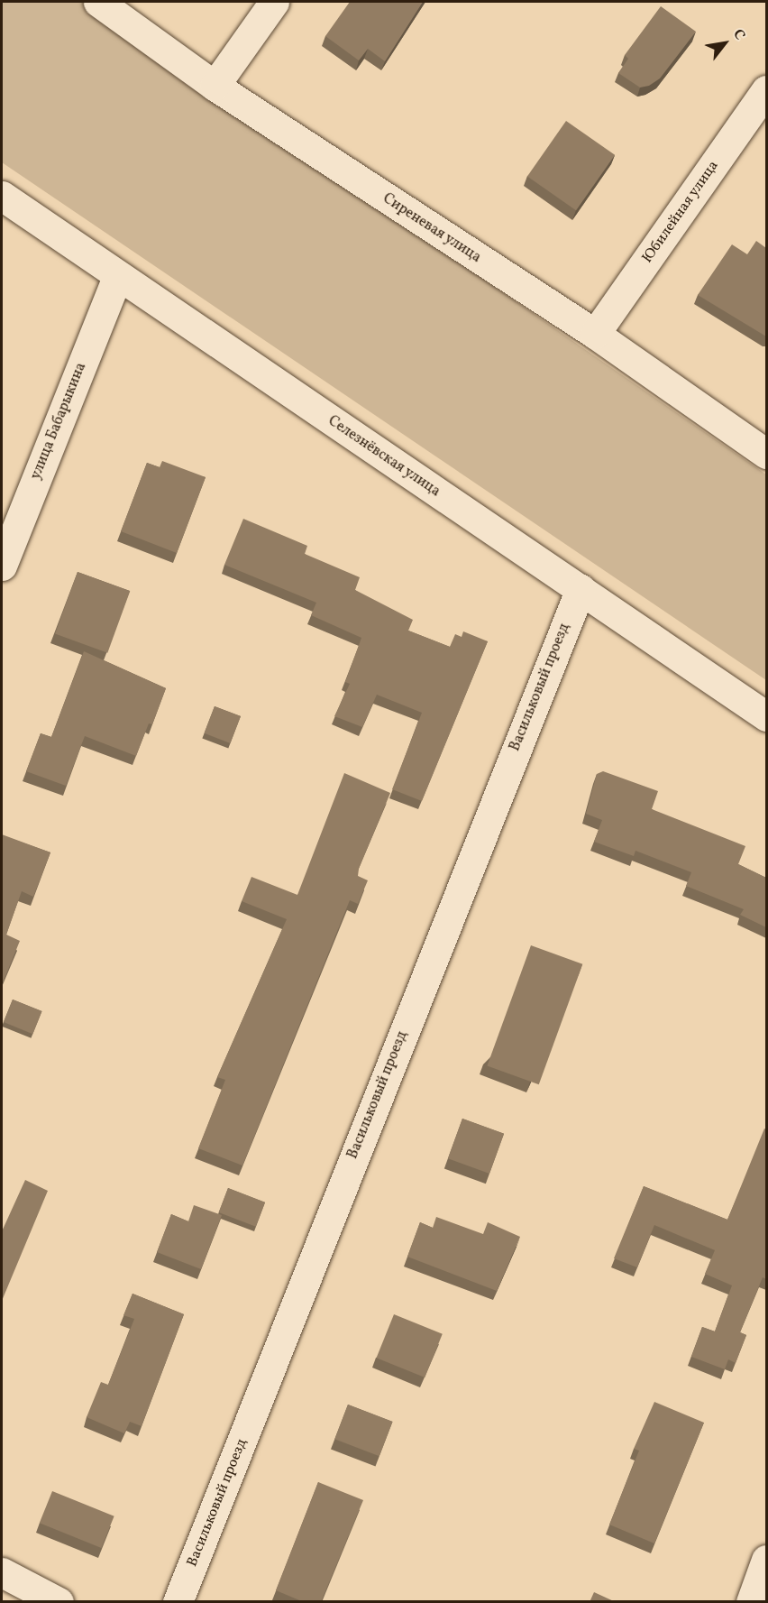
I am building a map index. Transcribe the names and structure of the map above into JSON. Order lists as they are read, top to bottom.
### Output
{
  "streets": {
    "street": [
      "Юбилейная улица",
      "Сиреневая улица",
      "улица Бабарыкина",
      "Селезнёвская улица",
      "Васильковый проезд"
    ]
  },
  "crossings": [
    ["Юбилейная улица", "Сиреневая улица"],
    ["улица Бабарыкина", "Селезнёвская улица"],
    ["Селезнёвская улица", "Васильковый проезд"]
  ],
  "north": "top right"
}
